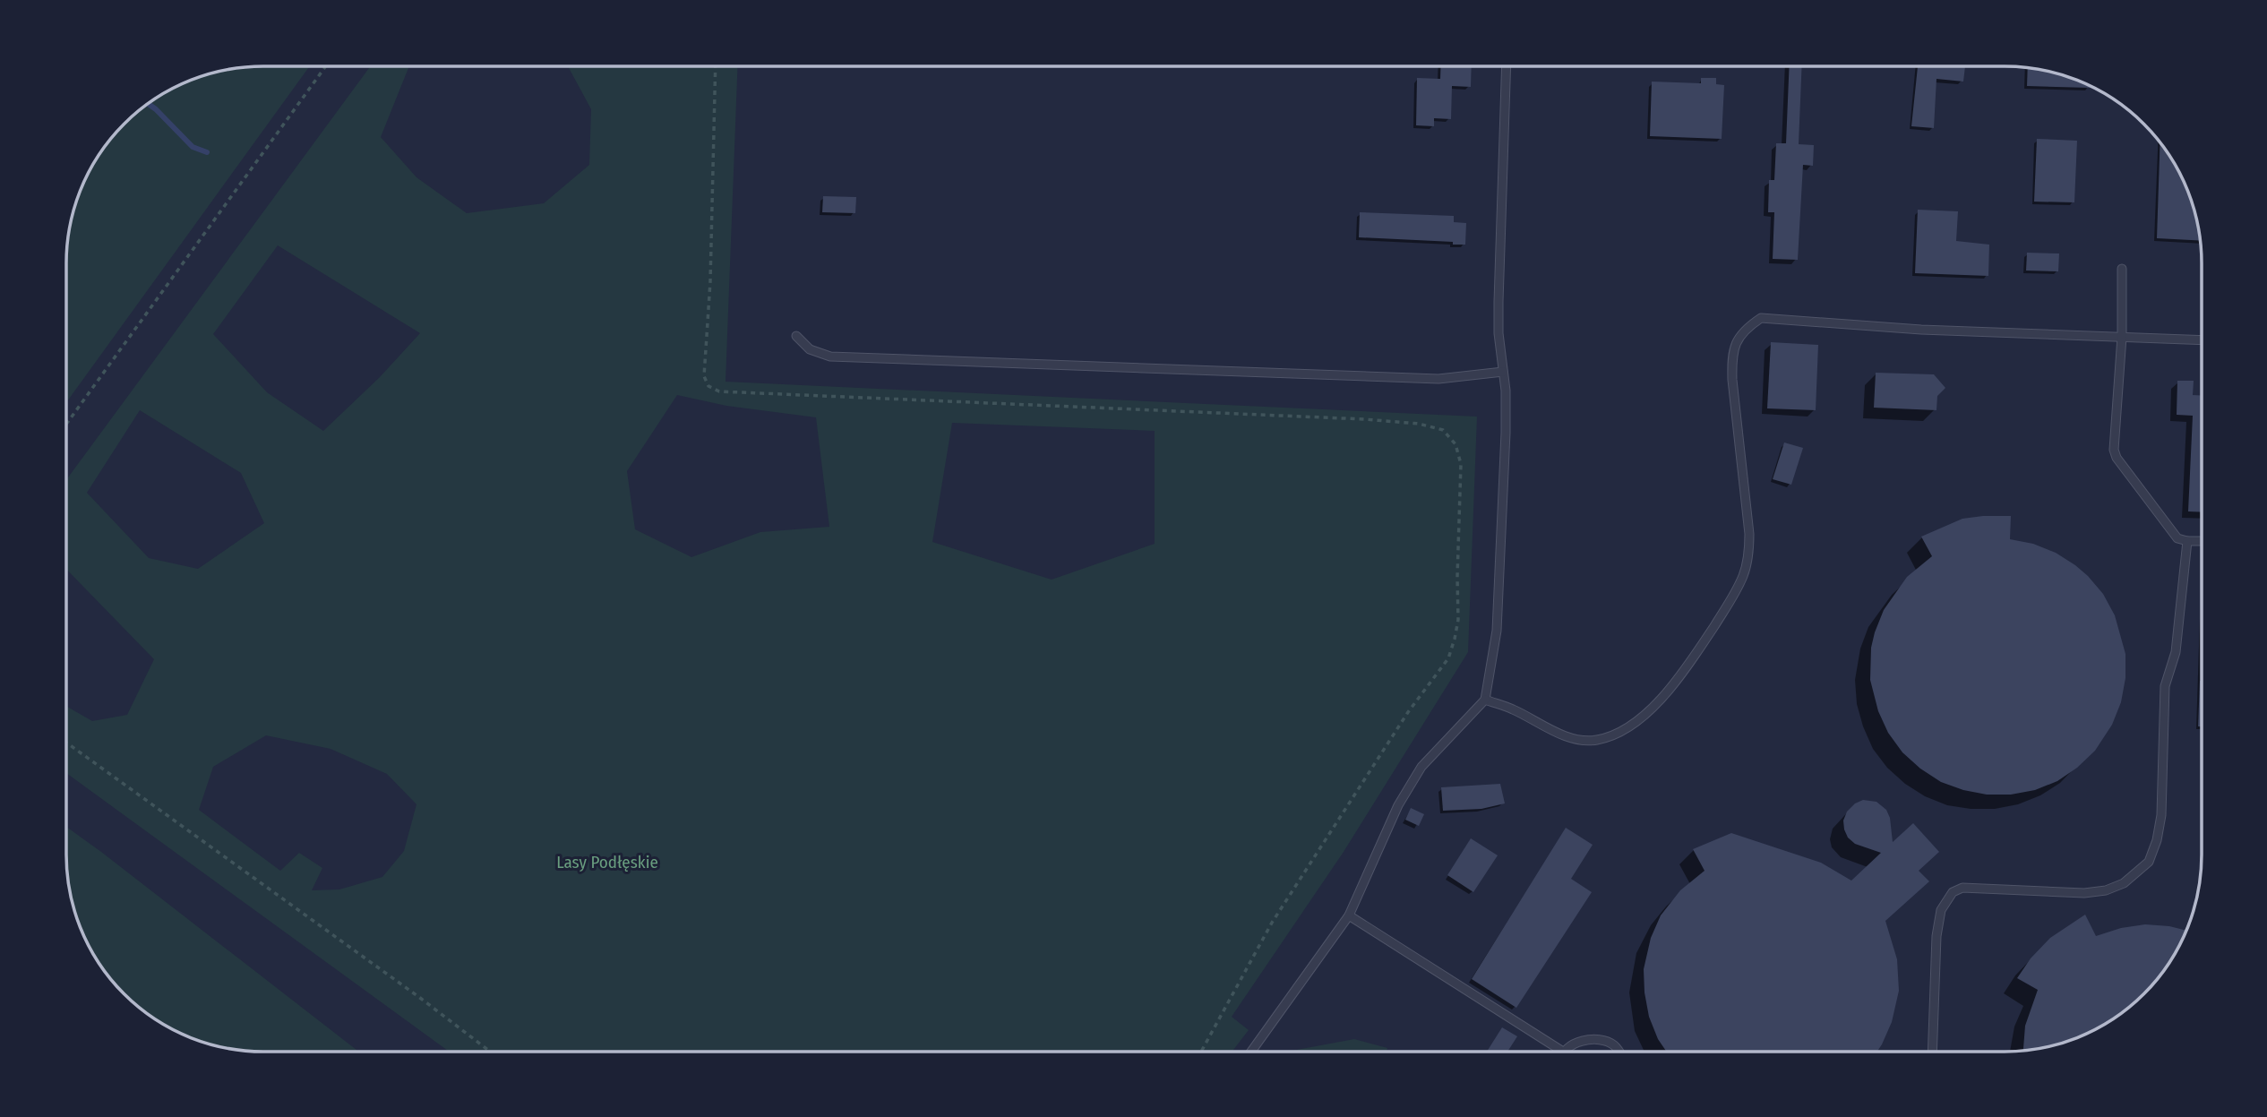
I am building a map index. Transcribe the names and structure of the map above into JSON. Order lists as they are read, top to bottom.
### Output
{
  "parks": ["Lasy Podłęskie"]
}
